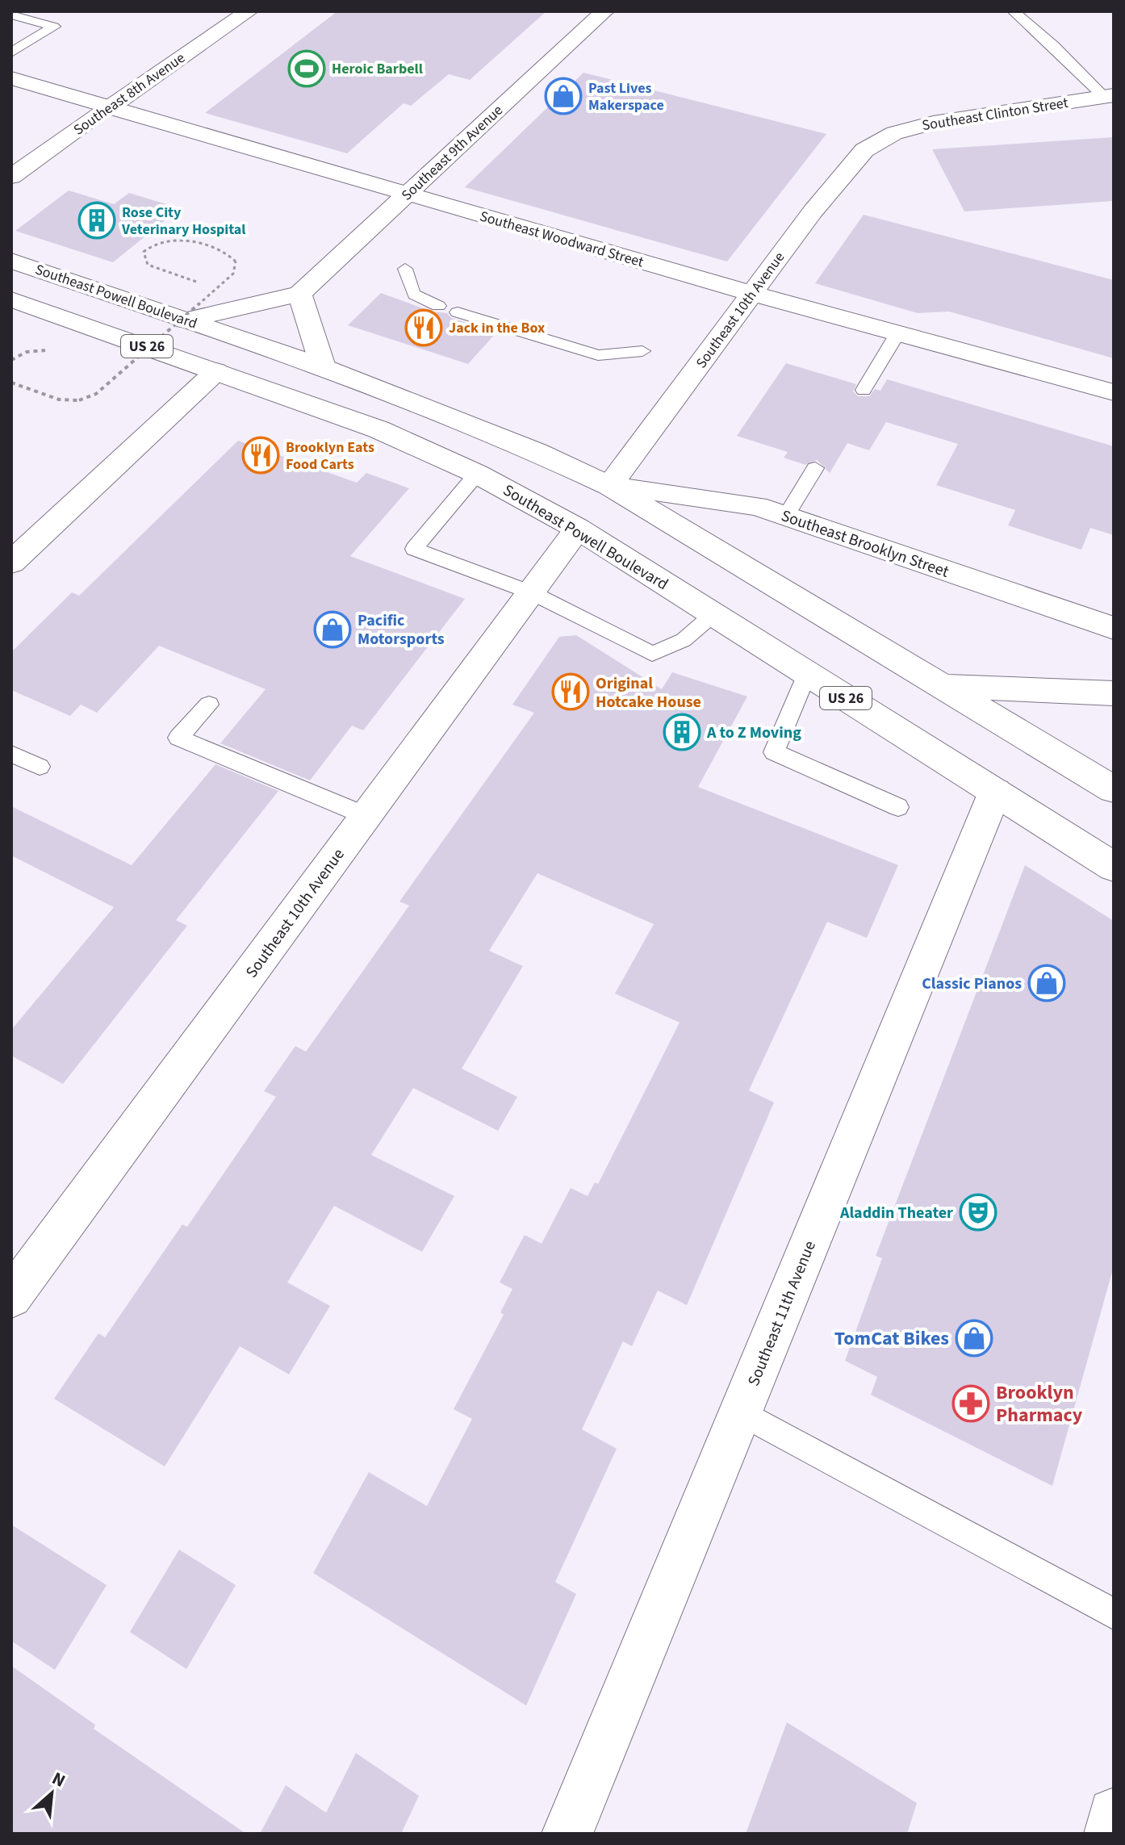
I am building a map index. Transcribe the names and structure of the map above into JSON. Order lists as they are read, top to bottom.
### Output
{
  "streets": {
    "main road": [
      "Southeast 8th Avenue",
      "Southeast Clinton Street",
      "Southeast 9th Avenue",
      "Southeast Woodward Street",
      "Southeast Powell Boulevard",
      "Southeast 10th Avenue",
      "US 26",
      "Southeast Brooklyn Street",
      "Southeast 11th Avenue"
    ]
  },
  "crossings": [
    ["Southeast 8th Avenue", "Southeast Woodward Street"],
    ["Southeast Clinton Street", "Southeast 10th Avenue"],
    ["Southeast 9th Avenue", "Southeast Woodward Street"],
    ["Southeast Woodward Street", "Southeast 10th Avenue"],
    ["Southeast Powell Boulevard", "Southeast 10th Avenue"],
    ["Southeast Powell Boulevard", "Southeast Brooklyn Street"],
    ["Southeast Powell Boulevard", "Southeast 11th Avenue"],
    ["Southeast 10th Avenue", "Southeast Brooklyn Street"]
  ],
  "places": {
    "sports": ["Heroic Barbell"],
    "shop": [
      "Past Lives Makerspace",
      "Pacific Motorsports",
      "Classic Pianos",
      "TomCat Bikes"
    ],
    "building": ["Rose City Veterinary Hospital", "A to Z Moving"],
    "restaurant": ["Jack in the Box", "Brooklyn Eats Food Carts", "Original Hotcake House"],
    "theatre": ["Aladdin Theater"],
    "pharmacy": ["Brooklyn Pharmacy"]
  },
  "north": "top right"
}
